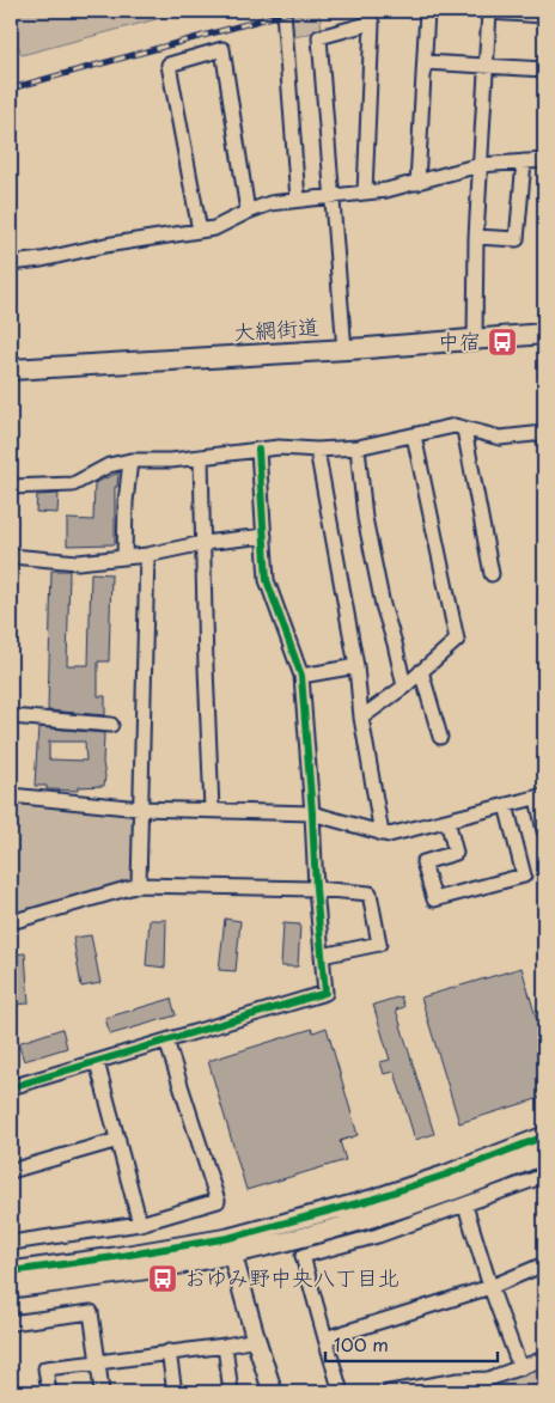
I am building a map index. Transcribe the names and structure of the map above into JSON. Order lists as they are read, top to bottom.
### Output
{
  "streets": {
    "main road": ["大網街道"]
  },
  "places": {
    "bus stop": ["中宿", "おゆみ野中央八丁目北"]
  },
  "scale_bar": "100 m"
}
